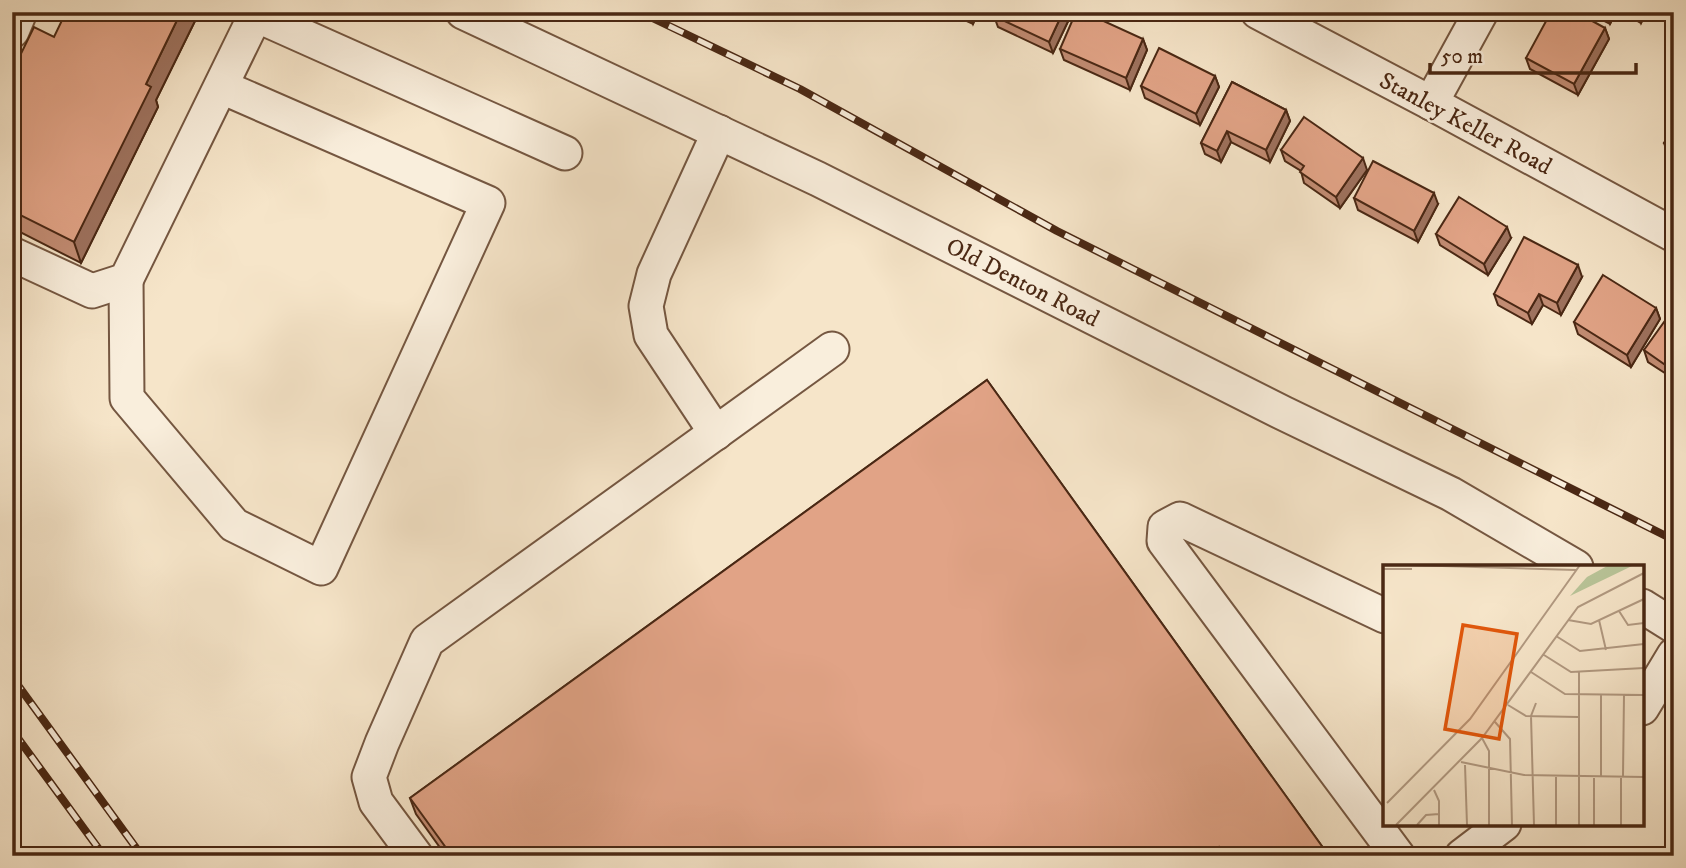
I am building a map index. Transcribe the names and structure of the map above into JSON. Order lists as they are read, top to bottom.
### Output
{
  "streets": {
    "street": ["Stanley Keller Road", "Old Denton Road"]
  },
  "scale_bar": "50 m"
}
